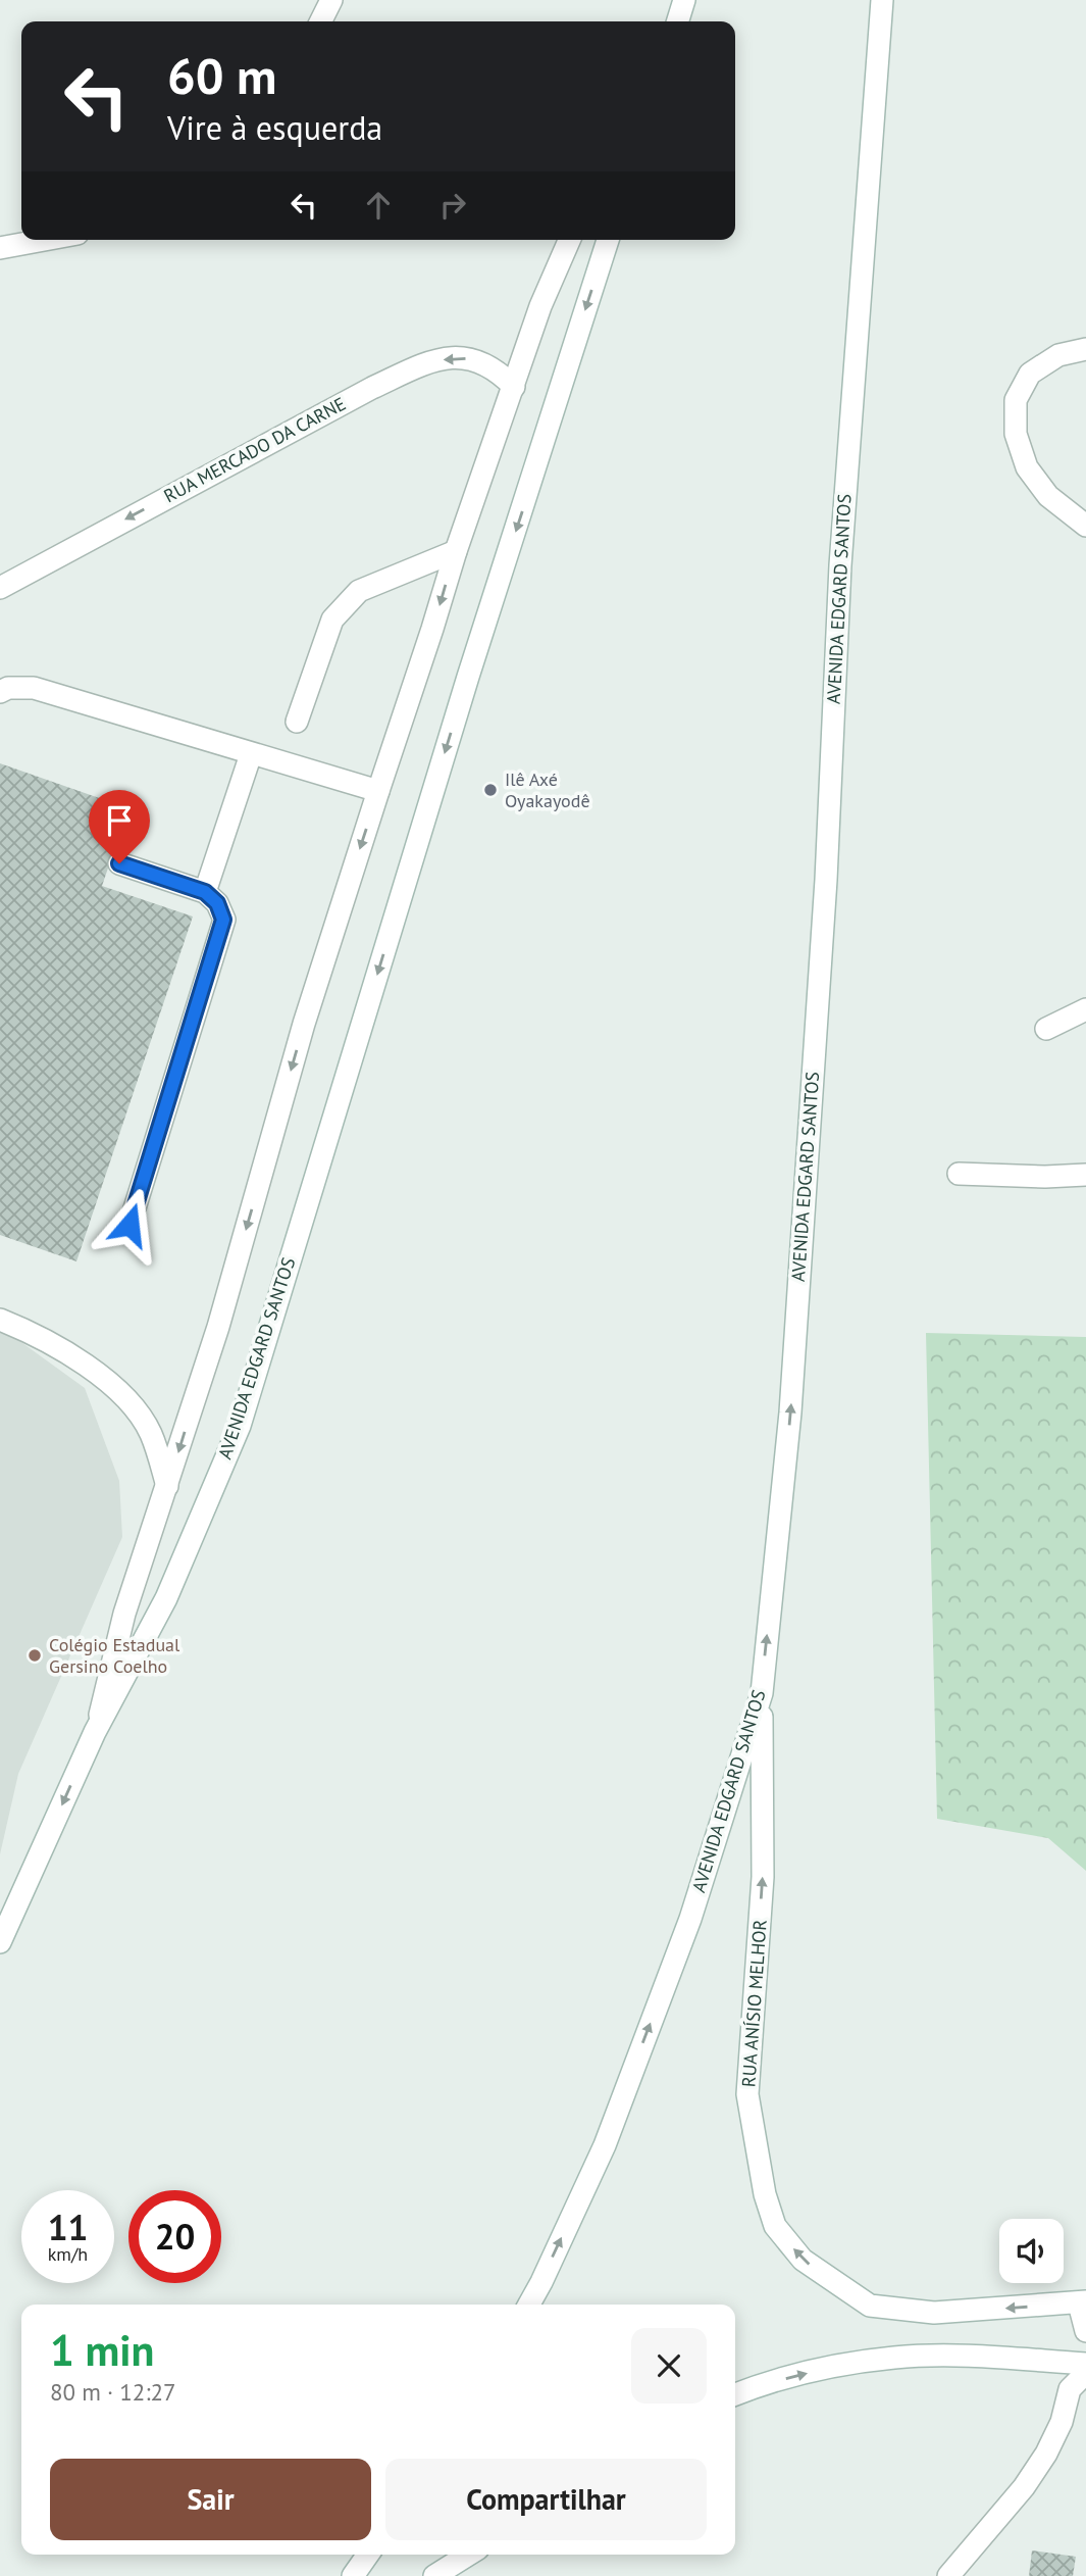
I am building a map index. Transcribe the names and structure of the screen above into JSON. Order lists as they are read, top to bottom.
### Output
{
  "streets": {
    "main road": ["RUA MERCADO DA CARNE", "AVENIDA EDGARD SANTOS", "RUA ANÍSIO MELHOR"]
  },
  "crossings": [
    ["RUA MERCADO DA CARNE", "AVENIDA EDGARD SANTOS"],
    ["AVENIDA EDGARD SANTOS", "RUA ANÍSIO MELHOR"]
  ],
  "one_way": ["RUA MERCADO DA CARNE"],
  "places": ["Ilê Axé Oyakayodê", "Colégio Estadual Gersino Coelho"],
  "page": {
    "turn": ["60 m", "Vire à esquerda"],
    "speed": "11 km/h",
    "limit": "20",
    "heading": ["1 min", "80 m · 12:27"],
    "buttons": ["Sair", "Compartilhar"]
  }
}
